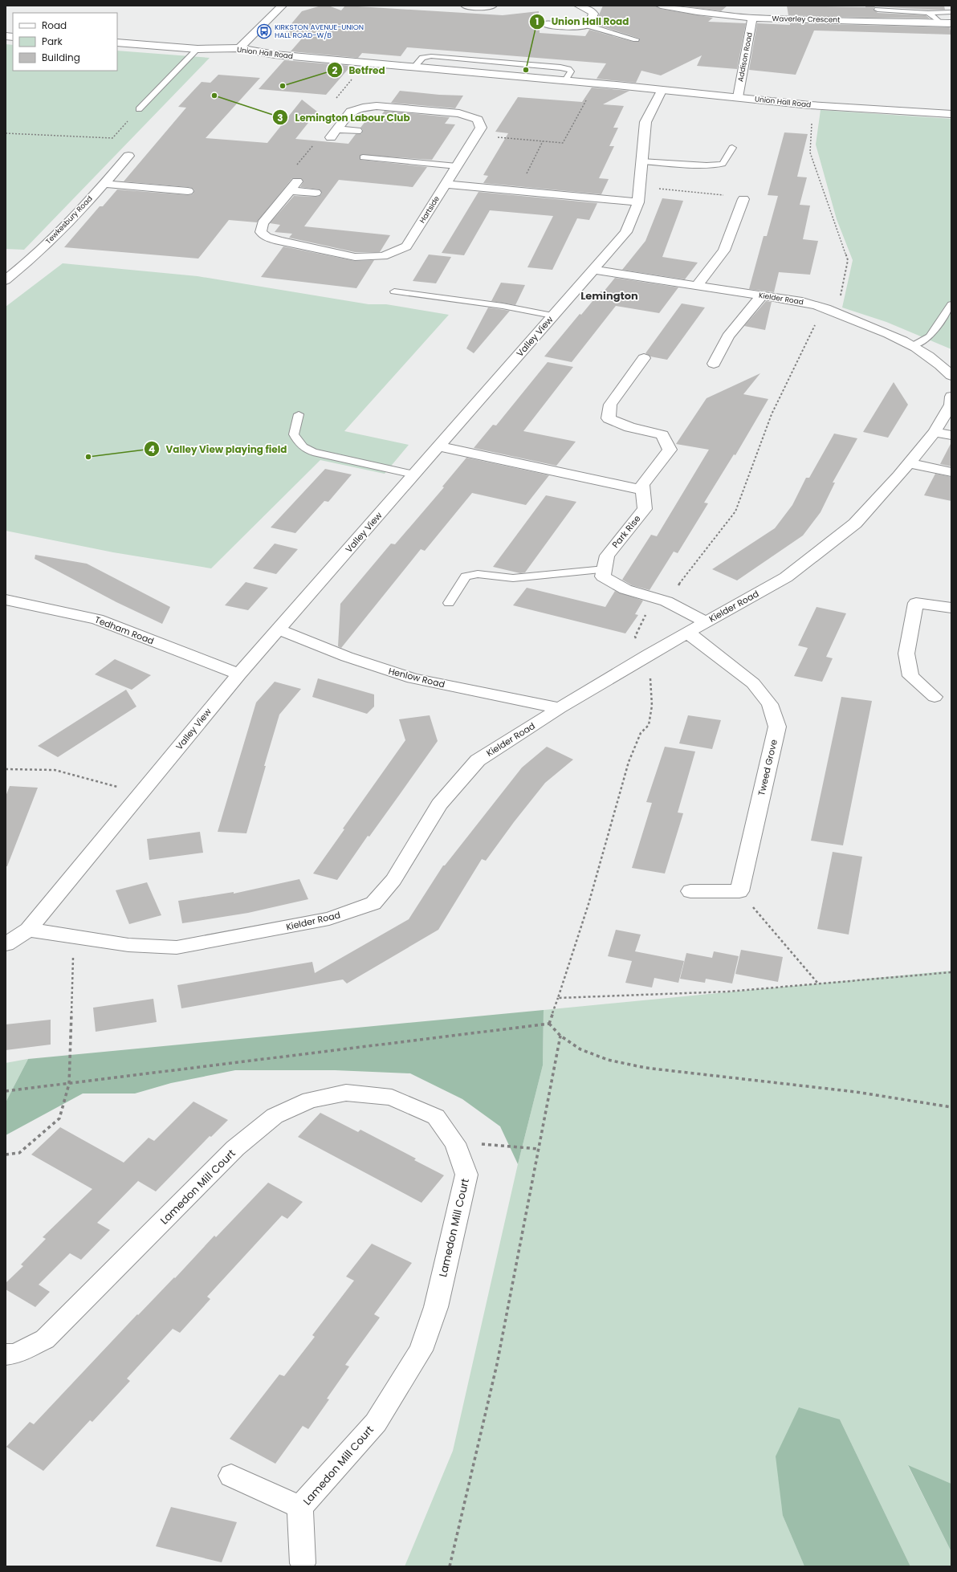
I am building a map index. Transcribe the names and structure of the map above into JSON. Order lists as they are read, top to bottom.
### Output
{
  "streets": {
    "street": [
      "Waverley Crescent",
      "Union Hall Road",
      "Addison Road",
      "Hartside",
      "Tewkesbury Road",
      "Kielder Road",
      "Valley View",
      "Park Rise",
      "Tedham Road",
      "Henlow Road",
      "Tweed Grove",
      "Lamedon Mill Court"
    ]
  },
  "crossings": [
    ["Waverley Crescent", "Addison Road"],
    ["Union Hall Road", "Addison Road"],
    ["Union Hall Road", "Valley View"],
    ["Kielder Road", "Valley View"],
    ["Kielder Road", "Henlow Road"],
    ["Kielder Road", "Tweed Grove"],
    ["Valley View", "Tedham Road"],
    ["Valley View", "Henlow Road"]
  ],
  "districts": ["Lemington"],
  "places": {
    "bus stop": ["KIRKSTON AVENUE-UNION HALL ROAD-W/B"],
    "other": [
      "Union Hall Road",
      "Betfred",
      "Lemington Labour Club",
      "Valley View playing field"
    ]
  },
  "legend": ["Road", "Park", "Building"]
}
